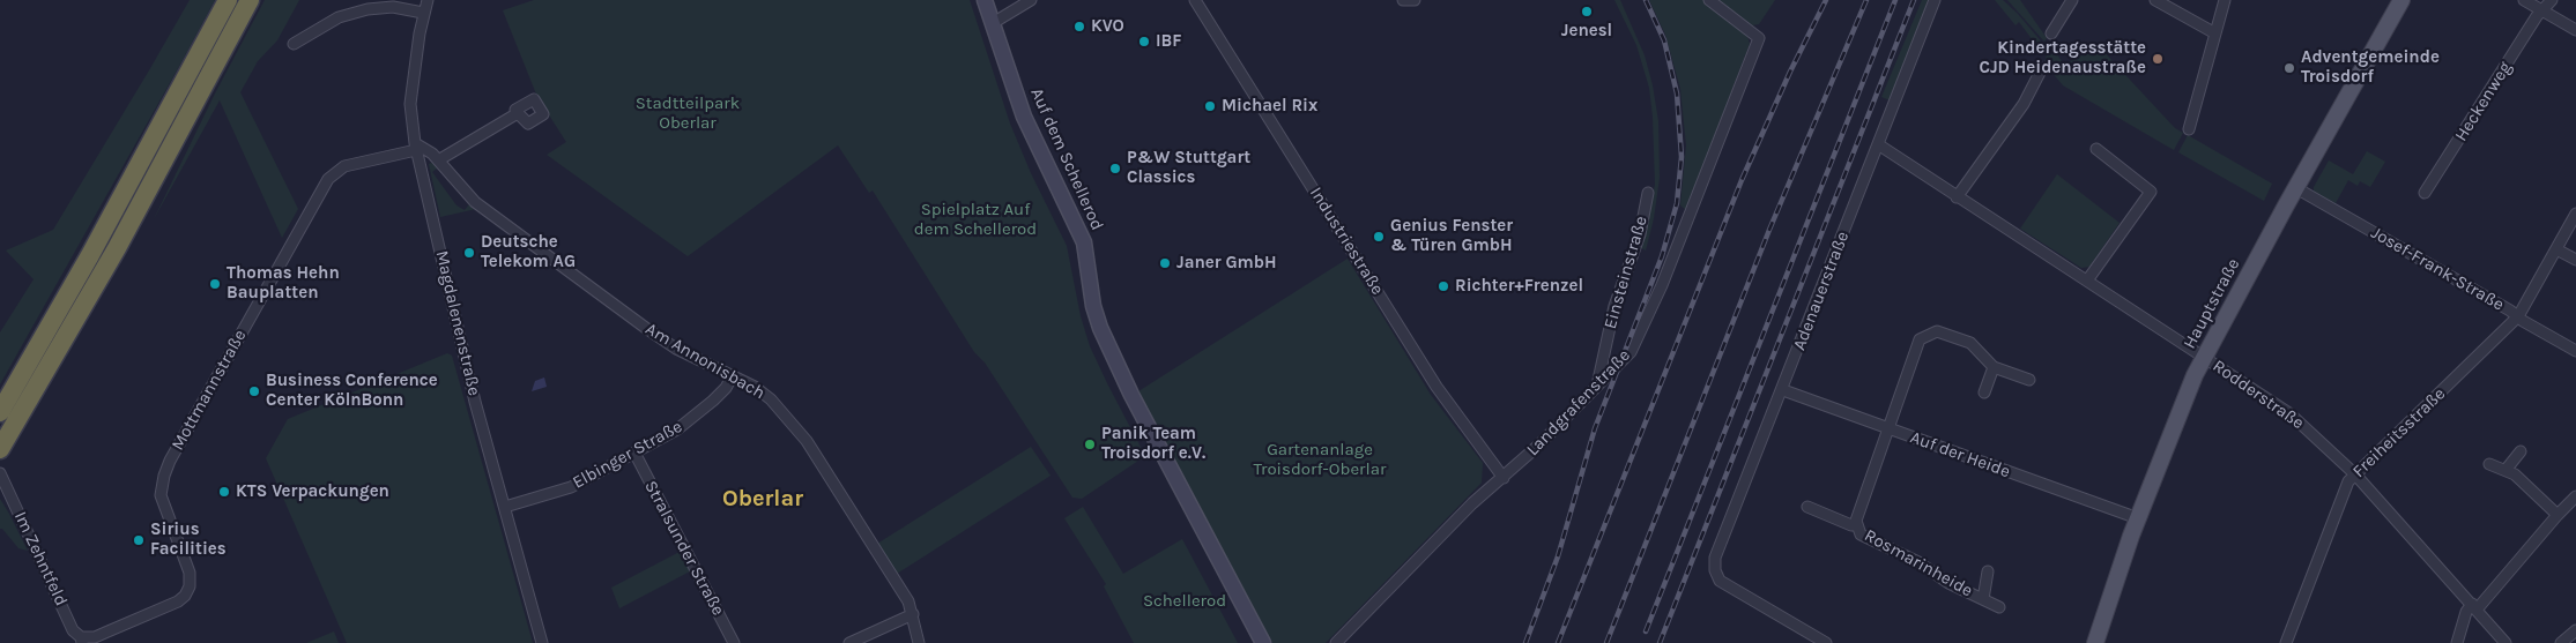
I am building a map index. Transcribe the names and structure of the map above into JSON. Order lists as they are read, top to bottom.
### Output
{
  "streets": {
    "main road": ["Hauptstraße"],
    "street": [
      "Heckenweg",
      "Auf dem Schellerod",
      "Industriestraße",
      "Josef-Frank-Straße",
      "Einsteinstraße",
      "Adenauerstraße",
      "Magdalenenstraße",
      "Am Annonisbach",
      "Mottmannstraße",
      "Rodderstraße",
      "Landgrafenstraße",
      "Freiheitsstraße",
      "Elbinger Straße",
      "Auf der Heide",
      "Stralsunder Straße",
      "Im Zehntfeld",
      "Rosmarinheide"
    ]
  },
  "crossings": [
    ["Industriestraße", "Landgrafenstraße"],
    ["Josef-Frank-Straße", "Hauptstraße"],
    ["Josef-Frank-Straße", "Freiheitsstraße"],
    ["Einsteinstraße", "Landgrafenstraße"],
    ["Adenauerstraße", "Rodderstraße"],
    ["Adenauerstraße", "Auf der Heide"],
    ["Hauptstraße", "Rodderstraße"],
    ["Hauptstraße", "Auf der Heide"],
    ["Magdalenenstraße", "Am Annonisbach"],
    ["Magdalenenstraße", "Mottmannstraße"],
    ["Magdalenenstraße", "Elbinger Straße"],
    ["Am Annonisbach", "Mottmannstraße"],
    ["Am Annonisbach", "Elbinger Straße"],
    ["Mottmannstraße", "Im Zehntfeld"],
    ["Rodderstraße", "Freiheitsstraße"],
    ["Elbinger Straße", "Stralsunder Straße"],
    ["Auf der Heide", "Rosmarinheide"]
  ],
  "districts": ["Oberlar"],
  "parks": [
    "Stadtteilpark Oberlar",
    "Spielplatz Auf dem Schellerod",
    "Gartenanlage Troisdorf-Oberlar",
    "Schellerod"
  ],
  "places": [
    "Jenesl",
    "KVO",
    "IBF",
    "Kindertagesstätte CJD Heidenaustraße",
    "Adventgemeinde Troisdorf",
    "Michael Rix",
    "P&W Stuttgart Classics",
    "Genius Fenster & Türen GmbH",
    "Deutsche Telekom AG",
    "Janer GmbH",
    "Thomas Hehn Bauplatten",
    "Richter+Frenzel",
    "Business Conference Center KölnBonn",
    "Panik Team Troisdorf e.V.",
    "KTS Verpackungen",
    "Sirius Facilities"
  ]
}
